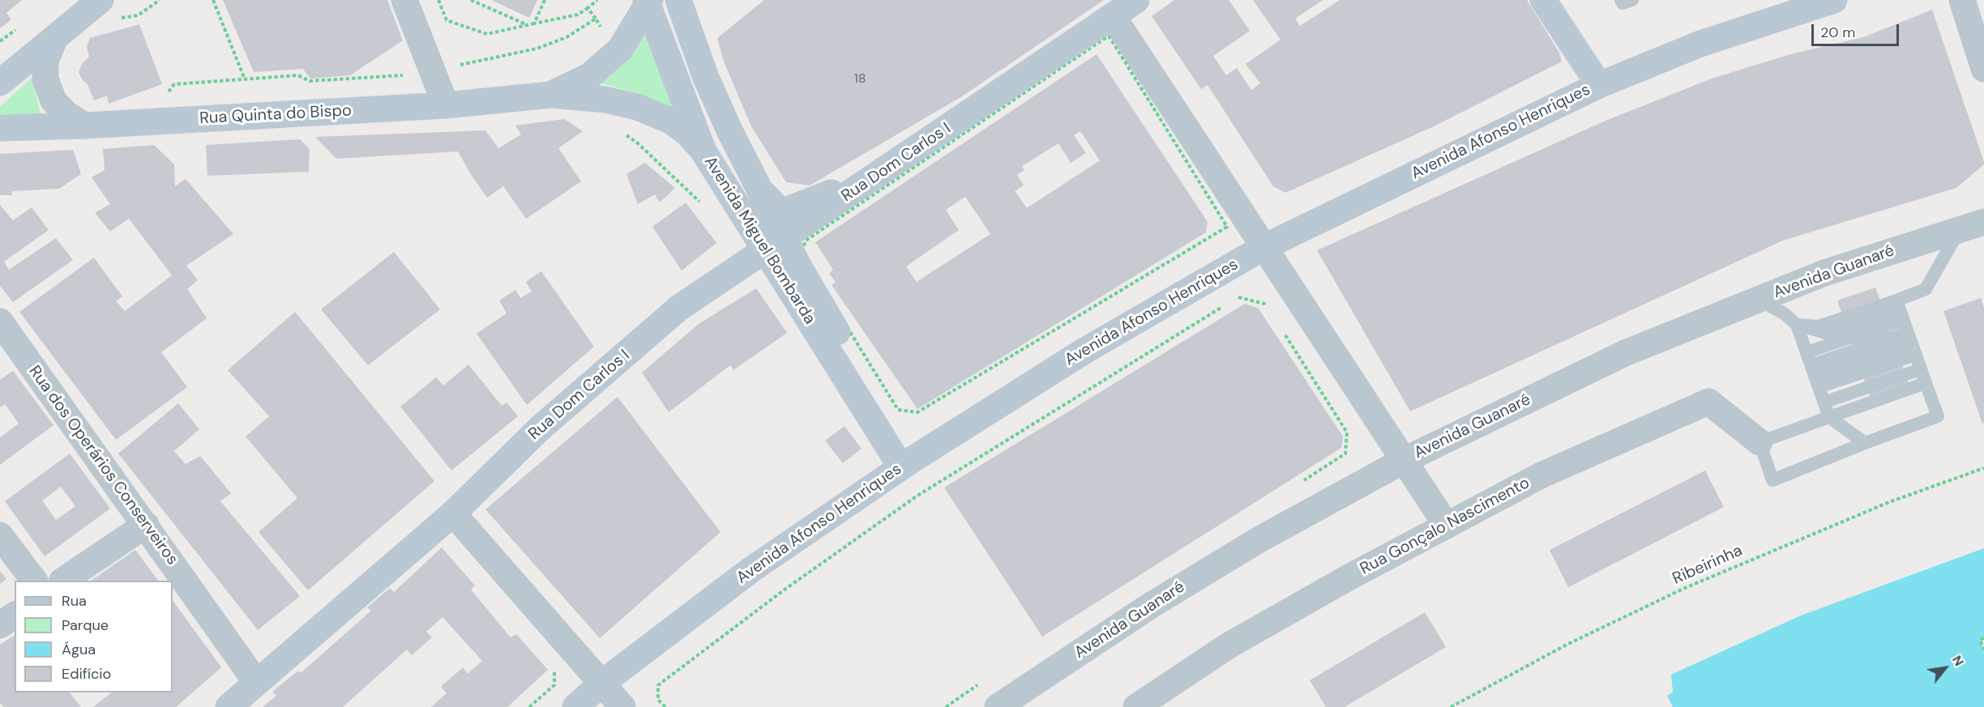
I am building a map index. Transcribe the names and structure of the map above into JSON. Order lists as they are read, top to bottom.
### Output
{
  "streets": {
    "street": [
      "Rua Quinta do Bispo",
      "Avenida Afonso Henriques",
      "Rua Dom Carlos I",
      "Avenida Miguel Bombarda",
      "Avenida Guanaré",
      "Rua dos Operários Conserveiros",
      "Rua Gonçalo Nascimento"
    ],
    "path": ["Ribeirinha"]
  },
  "crossings": [
    ["Rua Quinta do Bispo", "Avenida Miguel Bombarda"],
    ["Avenida Afonso Henriques", "Avenida Miguel Bombarda"],
    ["Rua Dom Carlos I", "Avenida Miguel Bombarda"],
    ["Rua Dom Carlos I", "Rua dos Operários Conserveiros"]
  ],
  "house_numbers": ["18"],
  "legend": [
    "Rua",
    "Parque",
    "Água",
    "Edifício"
  ],
  "scale_bar": "20 m",
  "north": "top right"
}
